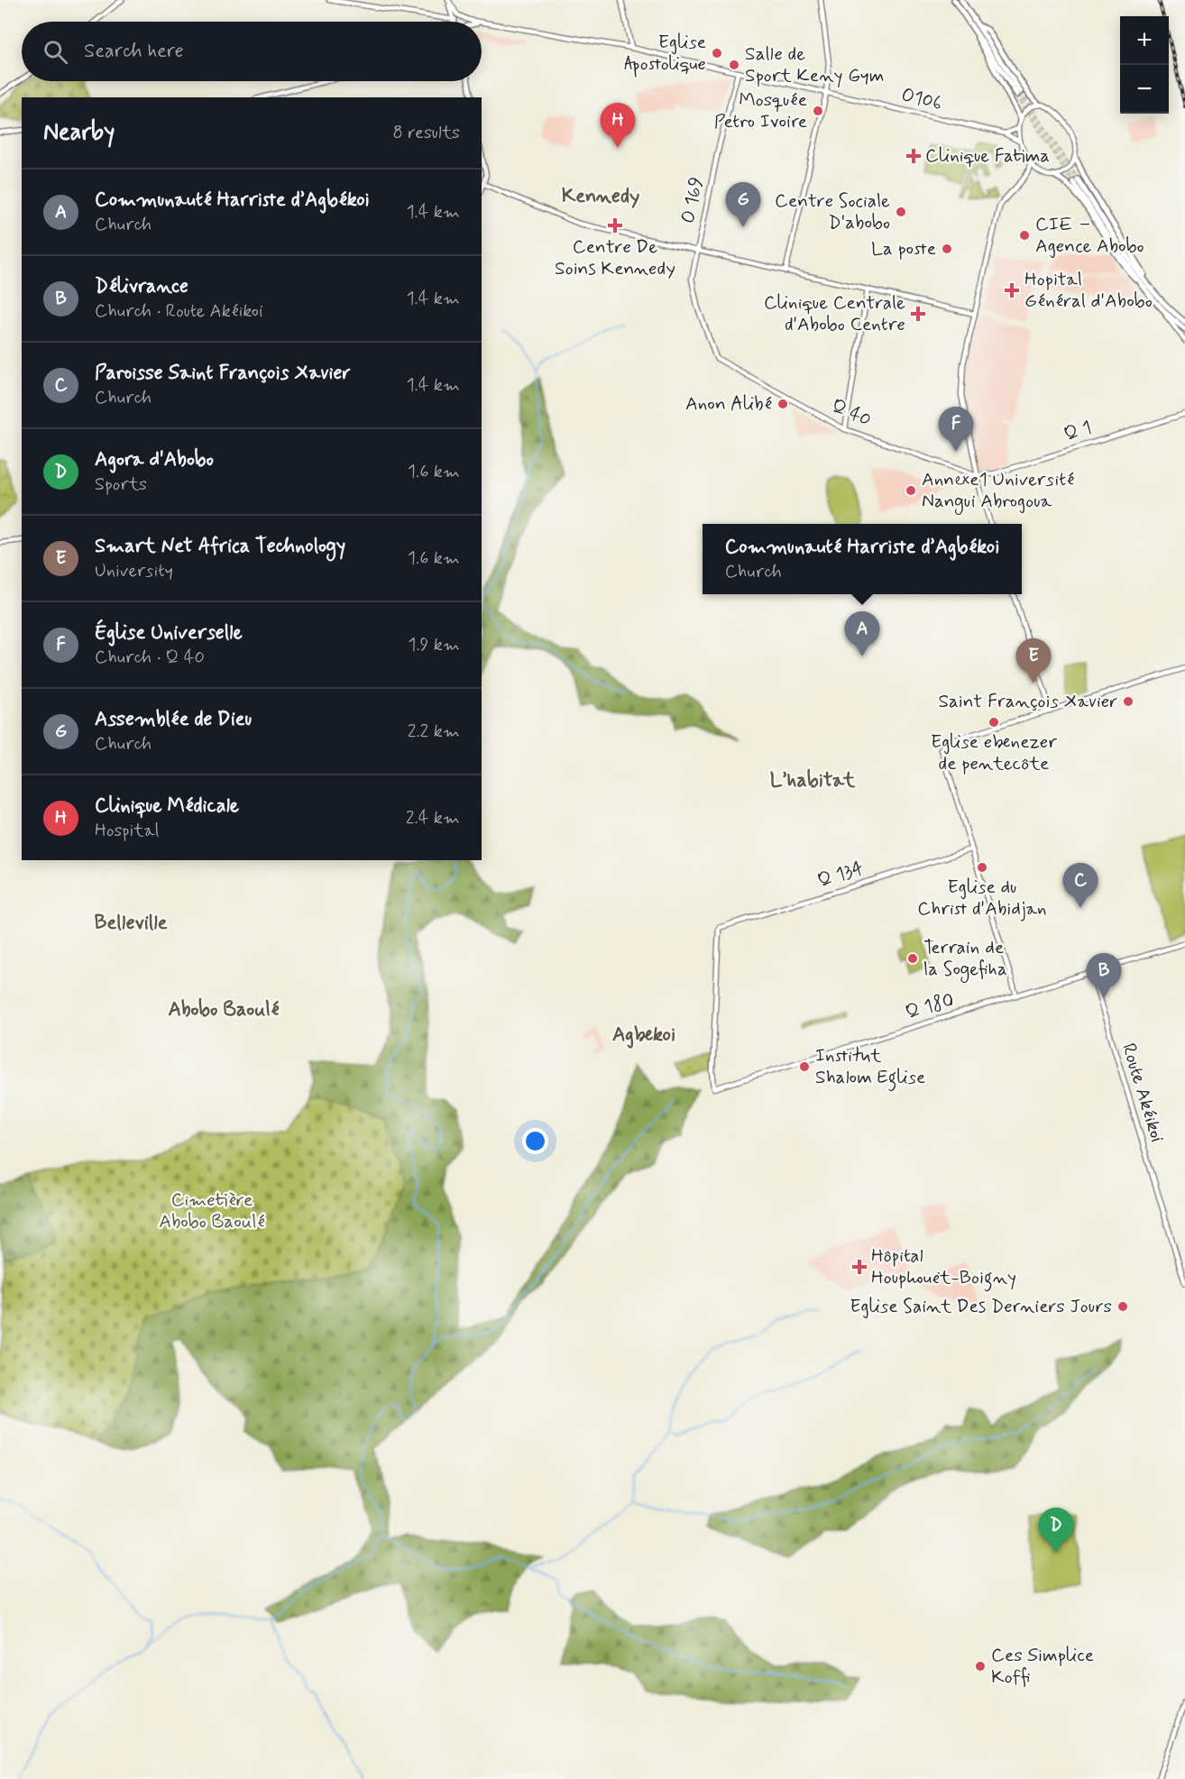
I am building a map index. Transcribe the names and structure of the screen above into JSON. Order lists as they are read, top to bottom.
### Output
{
  "streets": {
    "street": [
      "O106",
      "O 169",
      "Q 40",
      "Q 1",
      "Q 134",
      "Q 180",
      "Route Akéikoi"
    ]
  },
  "crossings": [
    ["O106", "O 169"],
    ["O 169", "Q 40"],
    ["Q 40", "Q 1"],
    ["Q 134", "Q 180"],
    ["Q 180", "Route Akéikoi"]
  ],
  "districts": [
    "Kennedy",
    "L’habitat",
    "Belleville",
    "Abobo Baoulé",
    "Agbekoi"
  ],
  "parks": ["Cimetière Abobo Baoulé"],
  "places": {
    "other": [
      "Eglise Apostolique",
      "Salle de Sport Keny Gym",
      "Mosquée Petro Ivoire",
      "Centre Sociale D'abobo",
      "CIE – Agence Abobo",
      "La poste",
      "Anon Alibé",
      "Annexe1 Université Nangui Abrogoua",
      "Saint François Xavier",
      "Eglise ebenezer de pentecôte",
      "Eglise du Christ d'Abidjan",
      "Terrain de la Sogefiha",
      "Institut Shalom Eglise",
      "Eglise Saint Des Derniers Jours",
      "Ces Simplice Koffi"
    ],
    "health": [
      "Clinique Fatima",
      "Centre De Soins Kennedy",
      "Hopital Général d'Abobo",
      "Clinique Centrale d'Abobo Centre",
      "Hôpital Houphouët-Boigny"
    ]
  },
  "page": {
    "map_buttons": ["+", "−"],
    "search": "Search here",
    "heading": ["Nearby", "8 results"],
    "pins": [
      "H",
      "G",
      "F",
      "A",
      "E",
      "C",
      "B",
      "D"
    ],
    "list": [
      {
        "mark": "A",
        "name": "Communauté Harriste d’Agbékoi",
        "note": "Church",
        "value": "1.4 km"
      },
      {
        "mark": "B",
        "name": "Délivrance",
        "note": "Church · Route Akéikoi",
        "value": "1.4 km"
      },
      {
        "mark": "C",
        "name": "Paroisse Saint François Xavier",
        "note": "Church",
        "value": "1.4 km"
      },
      {
        "mark": "D",
        "name": "Agora d'Abobo",
        "note": "Sports",
        "value": "1.6 km"
      },
      {
        "mark": "E",
        "name": "Smart Net Africa Technology",
        "note": "University",
        "value": "1.6 km"
      },
      {
        "mark": "F",
        "name": "Église Universelle",
        "note": "Church · Q 40",
        "value": "1.9 km"
      },
      {
        "mark": "G",
        "name": "Assemblée de Dieu",
        "note": "Church",
        "value": "2.2 km"
      },
      {
        "mark": "H",
        "name": "Clinique Médicale",
        "note": "Hospital",
        "value": "2.4 km"
      }
    ],
    "popup": ["Communauté Harriste d’Agbékoi", "Church"]
  }
}
